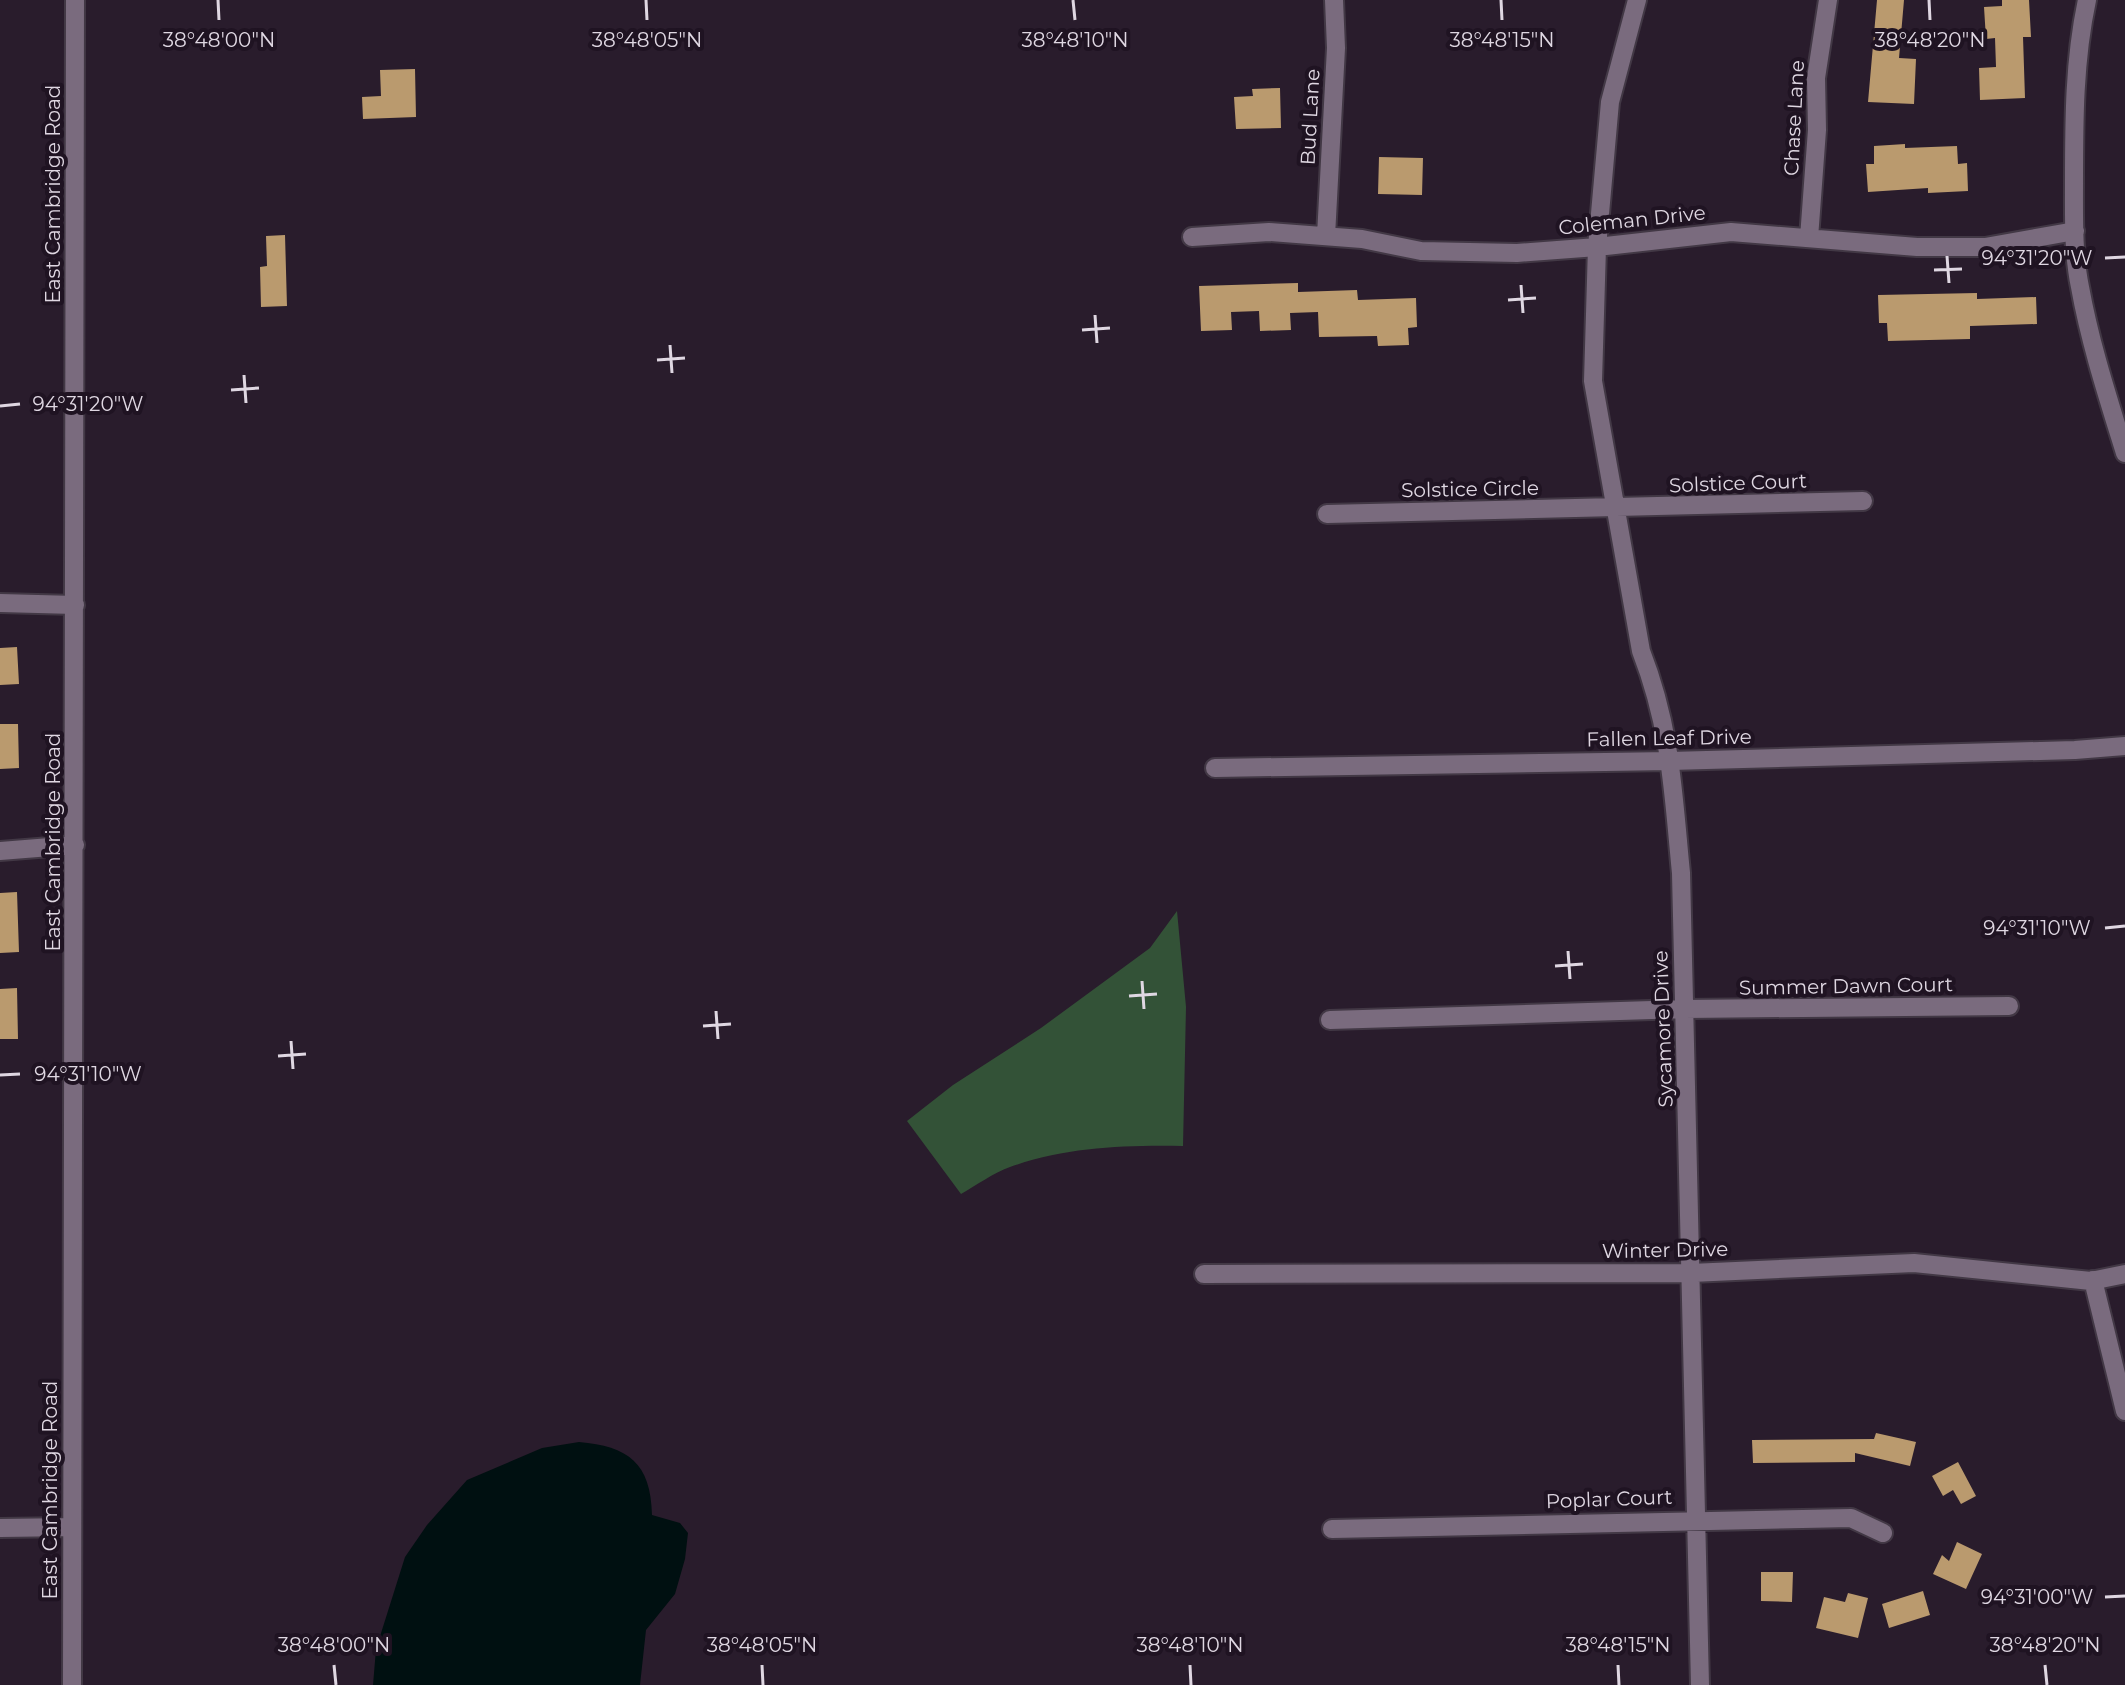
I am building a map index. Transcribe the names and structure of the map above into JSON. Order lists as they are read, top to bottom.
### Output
{
  "streets": {
    "street": [
      "Bud Lane",
      "Chase Lane",
      "East Cambridge Road",
      "Coleman Drive",
      "Solstice Court",
      "Solstice Circle",
      "Fallen Leaf Drive",
      "Summer Dawn Court",
      "Sycamore Drive",
      "Winter Drive",
      "Poplar Court"
    ]
  },
  "crossings": [
    ["Bud Lane", "Coleman Drive"],
    ["Chase Lane", "Coleman Drive"],
    ["Coleman Drive", "Sycamore Drive"],
    ["Solstice Court", "Solstice Circle"],
    ["Solstice Court", "Sycamore Drive"],
    ["Solstice Circle", "Sycamore Drive"],
    ["Fallen Leaf Drive", "Sycamore Drive"],
    ["Summer Dawn Court", "Sycamore Drive"],
    ["Sycamore Drive", "Winter Drive"],
    ["Sycamore Drive", "Poplar Court"]
  ],
  "coordinates": [
    "38°48'00\"N",
    "38°48'05\"N",
    "38°48'10\"N",
    "38°48'15\"N",
    "38°48'20\"N",
    "94°31'20\"W",
    "94°31'10\"W",
    "94°31'00\"W"
  ]
}
